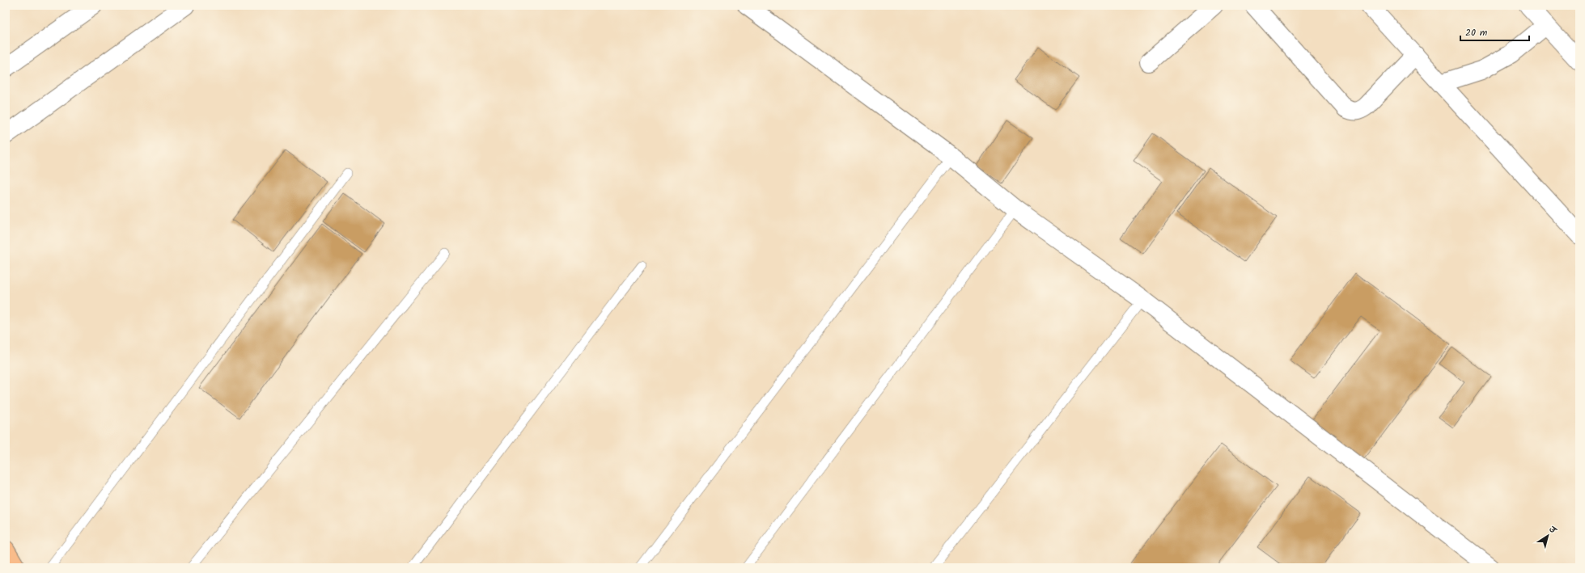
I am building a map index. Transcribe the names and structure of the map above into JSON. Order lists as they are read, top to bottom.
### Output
{
  "scale_bar": "20 m",
  "north": "top right"
}
